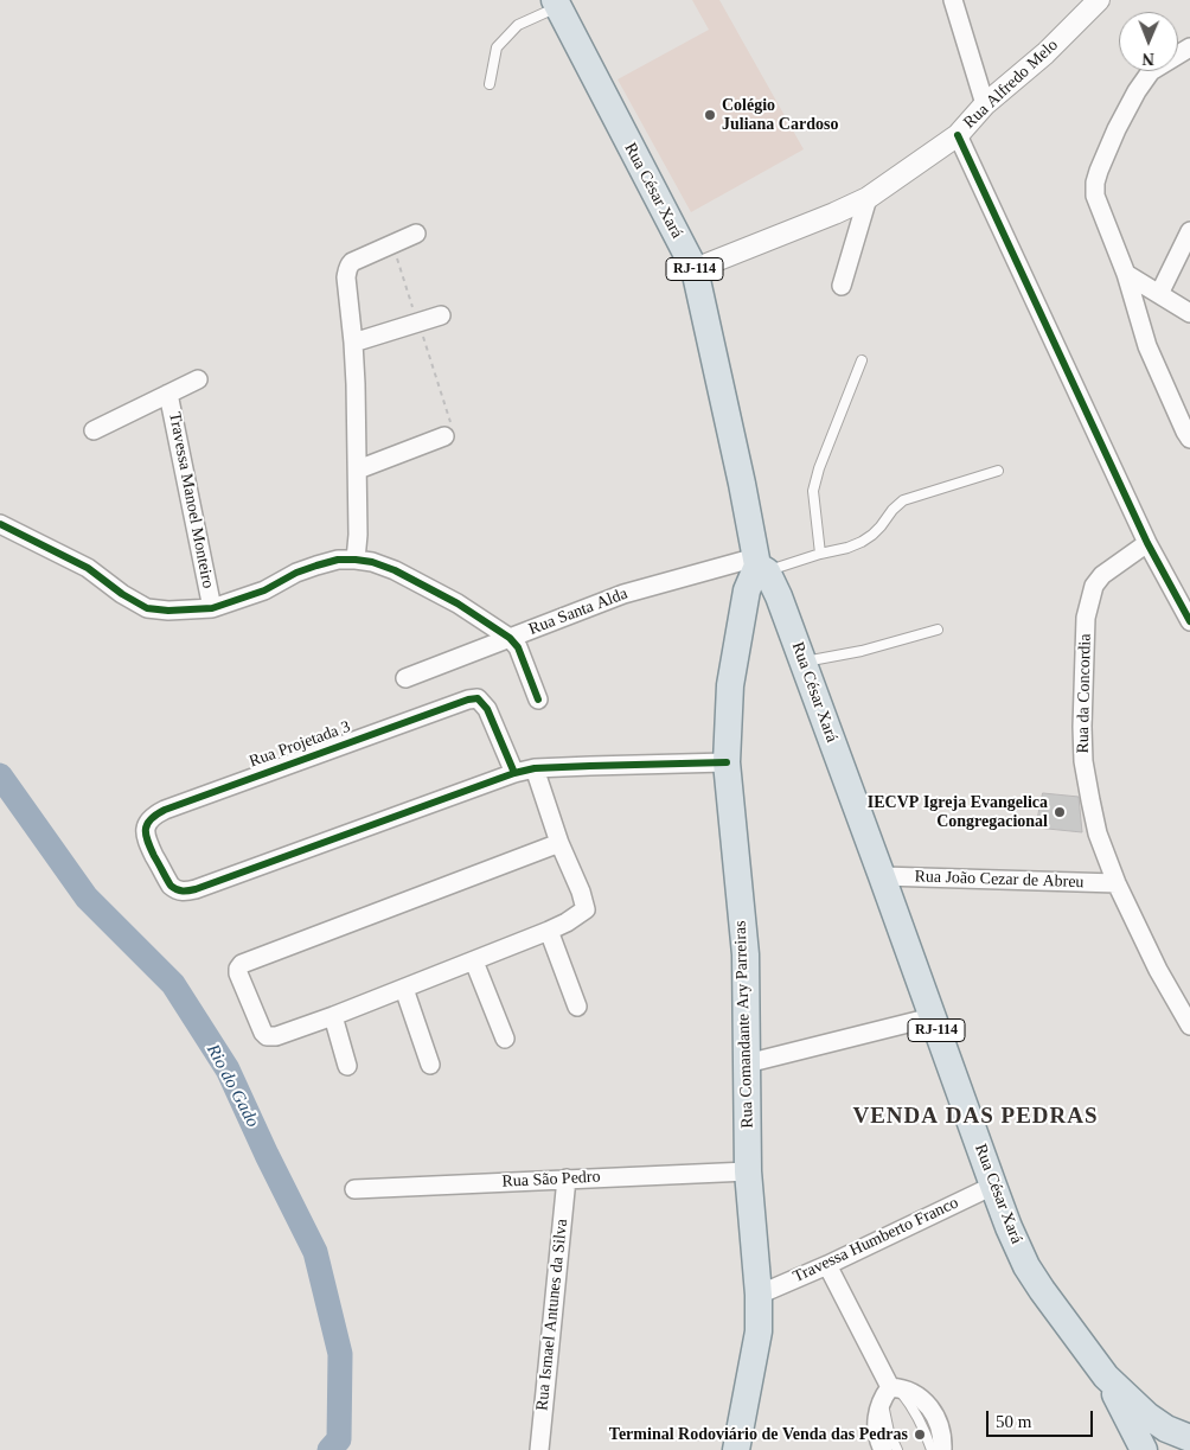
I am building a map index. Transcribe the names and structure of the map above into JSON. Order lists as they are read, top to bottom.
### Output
{
  "streets": {
    "main road": ["Rua César Xará", "RJ-114", "Rua Comandante Ary Parreiras"],
    "street": [
      "Rua Alfredo Melo",
      "Travessa Manoel Monteiro",
      "Rua Santa Alda",
      "Rua da Concordia",
      "Rua Projetada 3",
      "Rua João Cezar de Abreu",
      "Rua São Pedro",
      "Travessa Humberto Franco",
      "Rua Ismael Antunes da Silva"
    ]
  },
  "crossings": [
    ["Rua Alfredo Melo", "Rua César Xará"],
    ["Rua César Xará", "Rua Santa Alda"],
    ["Rua César Xará", "Rua João Cezar de Abreu"],
    ["Rua César Xará", "Rua Comandante Ary Parreiras"],
    ["Rua César Xará", "Travessa Humberto Franco"],
    ["Rua Santa Alda", "Rua Comandante Ary Parreiras"],
    ["Rua da Concordia", "Rua João Cezar de Abreu"],
    ["Rua Comandante Ary Parreiras", "Rua São Pedro"],
    ["Rua Comandante Ary Parreiras", "Travessa Humberto Franco"],
    ["Rua São Pedro", "Rua Ismael Antunes da Silva"]
  ],
  "districts": ["VENDA DAS PEDRAS"],
  "water": ["Rio do Gado"],
  "places": ["Colégio Juliana Cardoso", "IECVP Igreja Evangelica Congregacional", "Terminal Rodoviário de Venda das Pedras"],
  "scale_bar": "50 m",
  "north": "bottom"
}
